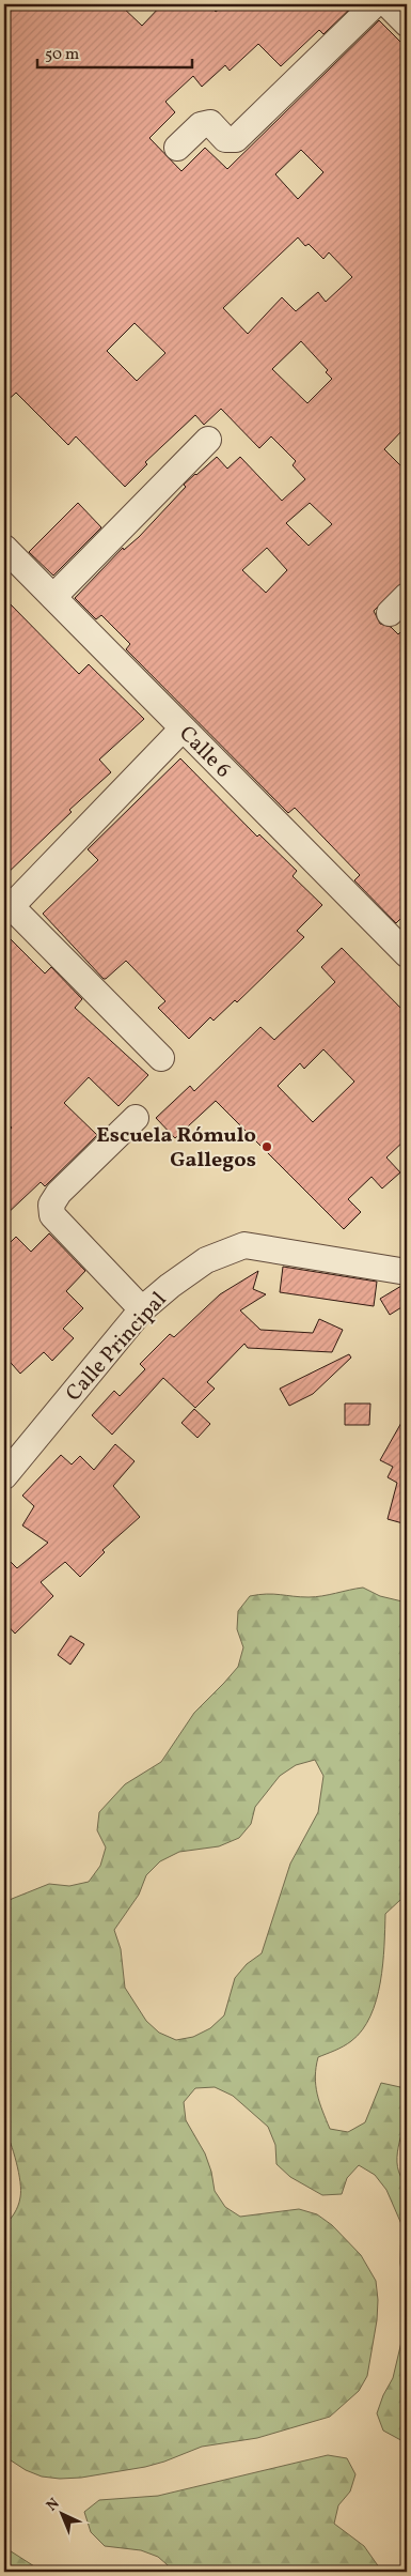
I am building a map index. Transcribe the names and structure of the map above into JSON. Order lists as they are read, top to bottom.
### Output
{
  "streets": {
    "street": ["Calle 6", "Calle Principal"]
  },
  "places": ["Escuela Rómulo Gallegos"],
  "scale_bar": "50 m",
  "north": "top left"
}
